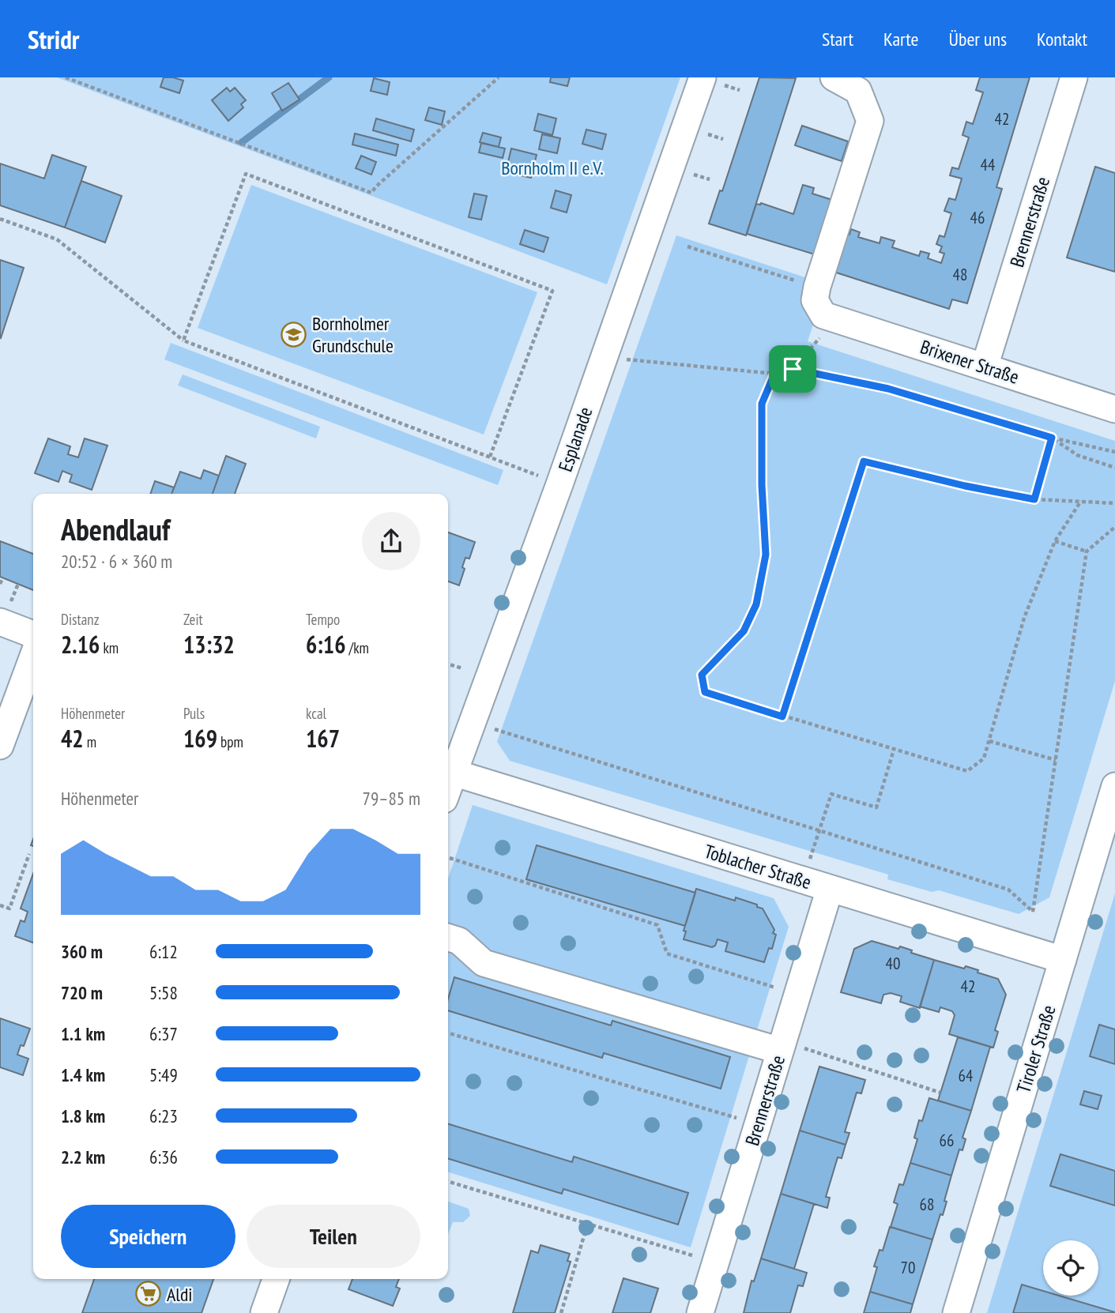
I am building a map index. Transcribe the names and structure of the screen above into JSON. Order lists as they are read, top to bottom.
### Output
{
  "streets": {
    "street": [
      "Brennerstraße",
      "Brixener Straße",
      "Esplanade",
      "Toblacher Straße",
      "Tiroler Straße"
    ]
  },
  "crossings": [
    ["Brennerstraße", "Brixener Straße"],
    ["Brennerstraße", "Toblacher Straße"],
    ["Esplanade", "Toblacher Straße"],
    ["Toblacher Straße", "Tiroler Straße"]
  ],
  "parks": ["Bornholm II e.V."],
  "places": {
    "school or university": ["Bornholmer Grundschule"],
    "supermarket": ["Aldi"]
  },
  "house_numbers": [
    "42",
    "44",
    "46",
    "48",
    "40",
    "42",
    "64",
    "66",
    "68",
    "70"
  ],
  "page": {
    "header": "Stridr",
    "nav": [
      "Start",
      "Karte",
      "Über uns",
      "Kontakt"
    ],
    "heading": ["Abendlauf", "20:52 · 6 × 360 m"],
    "stats": [
      ["Distanz", "2.16 km"],
      ["Zeit", "13:32"],
      ["Tempo", "6:16 /km"],
      ["Höhenmeter", "42 m"],
      ["Puls", "169 bpm"],
      ["kcal", "167"]
    ],
    "chart": ["Höhenmeter", "79–85 m"],
    "list": [
      {
        "name": "360 m",
        "note": "6:12"
      },
      {
        "name": "720 m",
        "note": "5:58"
      },
      {
        "name": "1.1 km",
        "note": "6:37"
      },
      {
        "name": "1.4 km",
        "note": "5:49"
      },
      {
        "name": "1.8 km",
        "note": "6:23"
      },
      {
        "name": "2.2 km",
        "note": "6:36"
      }
    ],
    "buttons": ["Speichern", "Teilen"]
  }
}
